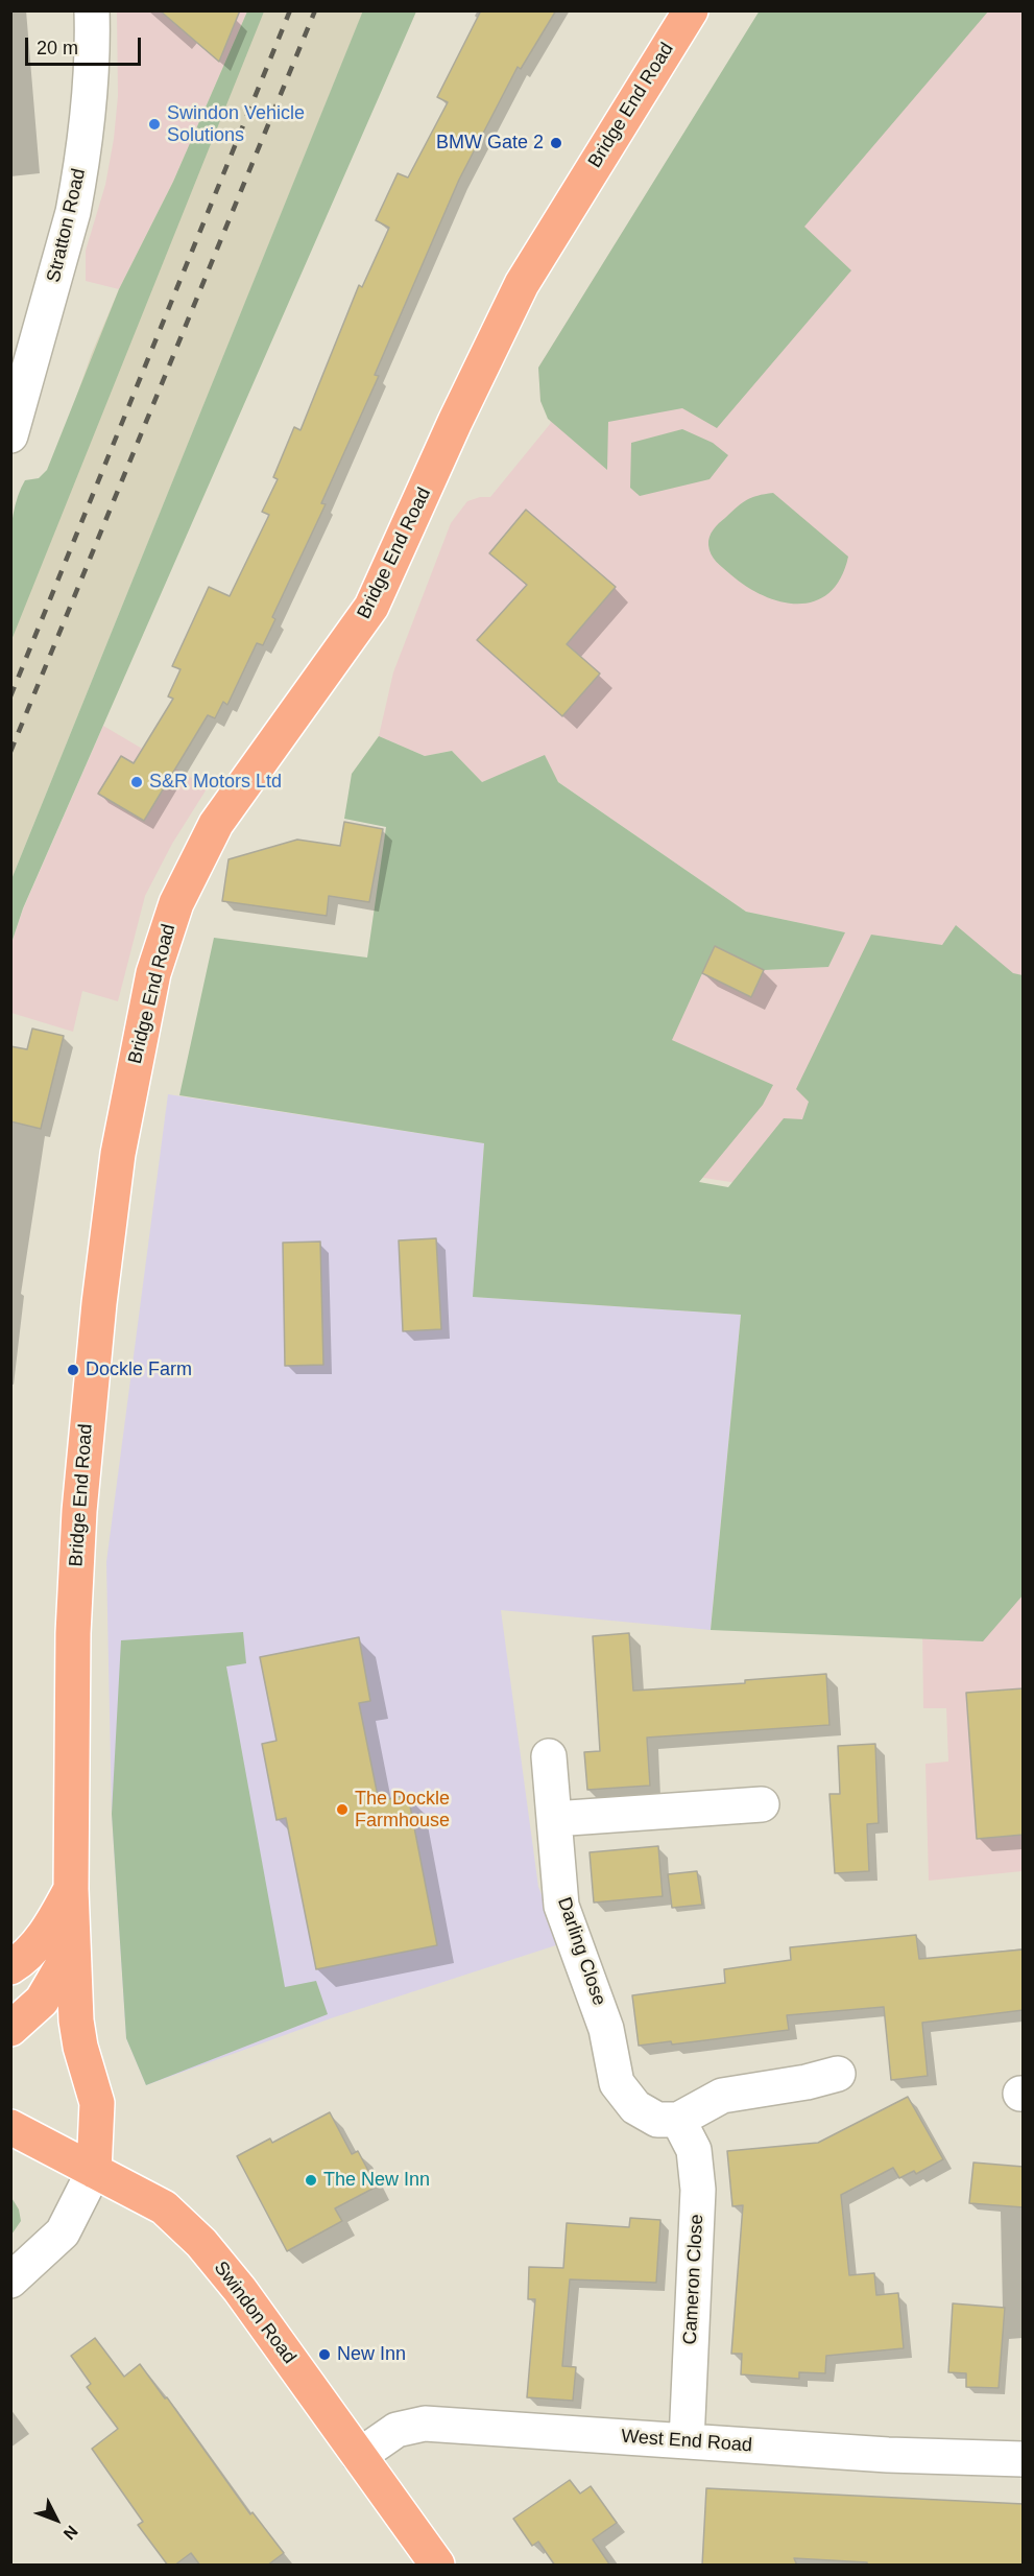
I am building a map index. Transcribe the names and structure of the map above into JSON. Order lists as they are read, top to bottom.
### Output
{
  "streets": {
    "main road": ["Bridge End Road", "Swindon Road"],
    "street": [
      "Stratton Road",
      "Darling Close",
      "Cameron Close",
      "West End Road"
    ]
  },
  "crossings": [
    ["Bridge End Road", "Swindon Road"],
    ["Darling Close", "Cameron Close"],
    ["Cameron Close", "West End Road"],
    ["Swindon Road", "West End Road"]
  ],
  "places": [
    "Swindon Vehicle Solutions",
    "BMW Gate 2",
    "S&R Motors Ltd",
    "Dockle Farm",
    "The Dockle Farmhouse",
    "The New Inn",
    "New Inn"
  ],
  "scale_bar": "20 m",
  "north": "bottom right"
}
